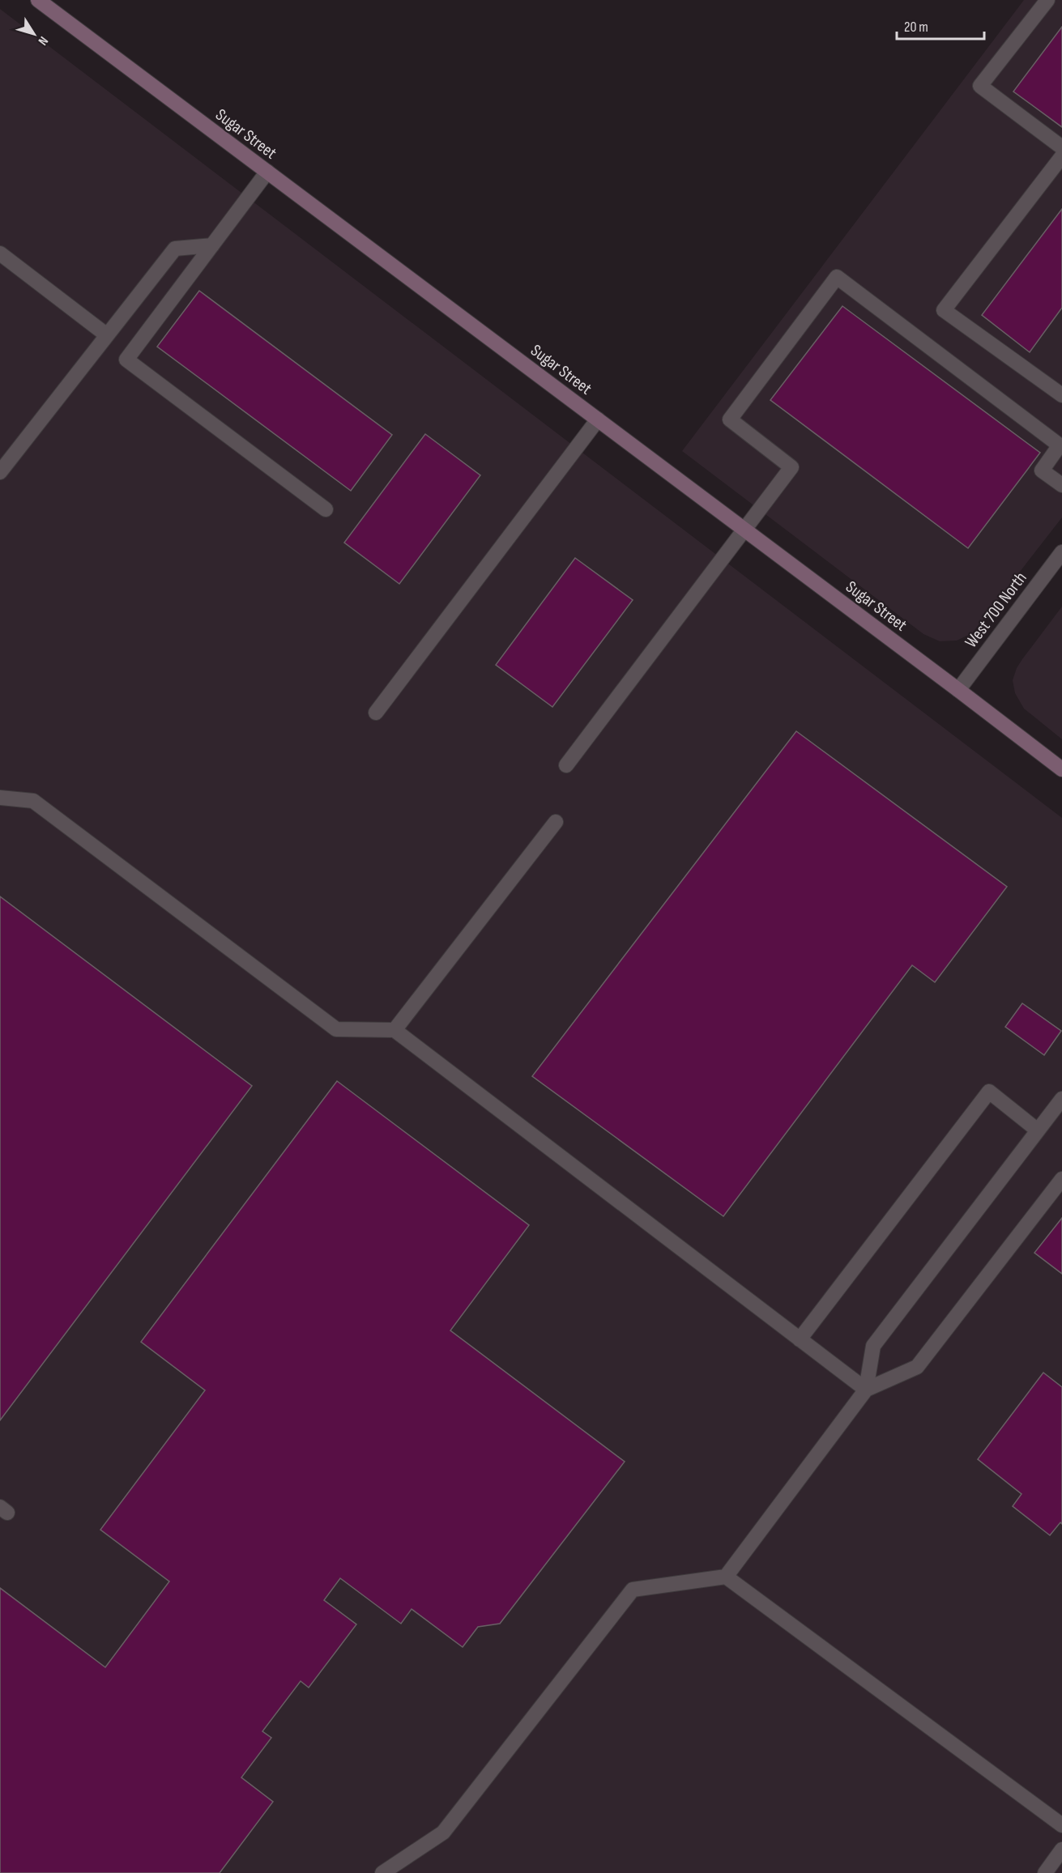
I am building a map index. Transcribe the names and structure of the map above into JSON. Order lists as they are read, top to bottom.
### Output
{
  "streets": {
    "street": ["Sugar Street", "West 700 North"]
  },
  "crossings": [
    ["Sugar Street", "West 700 North"]
  ],
  "scale_bar": "20 m",
  "north": "bottom right"
}
